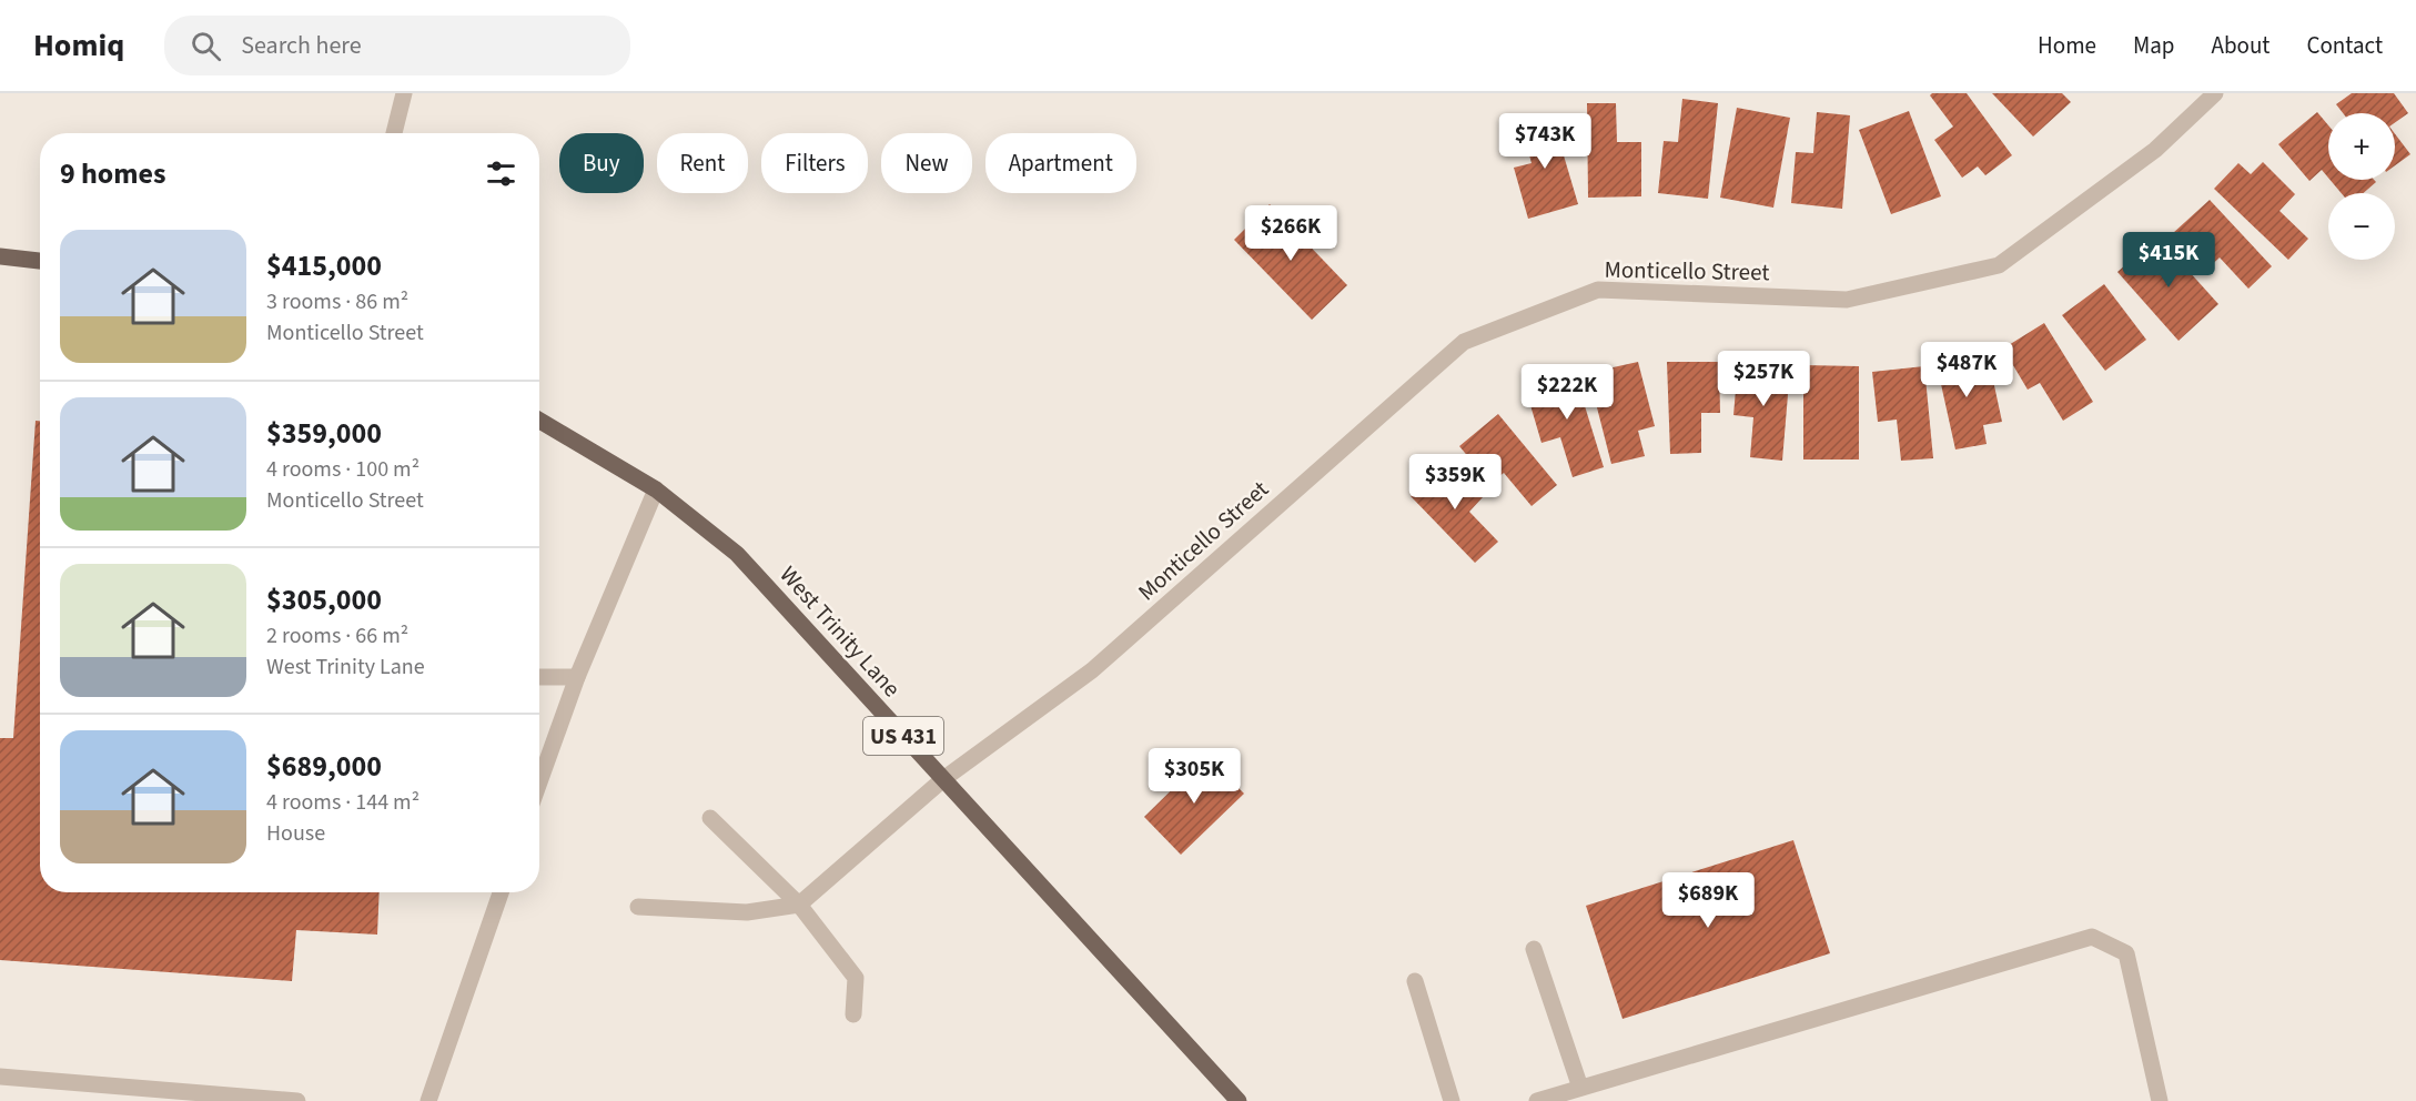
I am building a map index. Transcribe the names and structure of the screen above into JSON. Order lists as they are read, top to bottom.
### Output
{
  "streets": {
    "main road": ["West Trinity Lane", "US 431"],
    "street": ["Monticello Street"]
  },
  "crossings": [
    ["Monticello Street", "West Trinity Lane"]
  ],
  "page": {
    "header": "Homiq",
    "search": "Search here",
    "nav": [
      "Home",
      "Map",
      "About",
      "Contact"
    ],
    "map_buttons": ["+", "−"],
    "price": [
      "$743K",
      "$266K",
      "$415K",
      "$487K",
      "$257K",
      "$222K",
      "$359K",
      "$305K",
      "$689K"
    ],
    "chip": [
      "Buy",
      "Rent",
      "Filters",
      "New",
      "Apartment"
    ],
    "heading": "9 homes",
    "list": [
      {
        "name": "$415,000",
        "note": "3 rooms · 86 m² · Monticello Street"
      },
      {
        "name": "$359,000",
        "note": "4 rooms · 100 m² · Monticello Street"
      },
      {
        "name": "$305,000",
        "note": "2 rooms · 66 m² · West Trinity Lane"
      },
      {
        "name": "$689,000",
        "note": "4 rooms · 144 m² · House"
      }
    ]
  }
}
